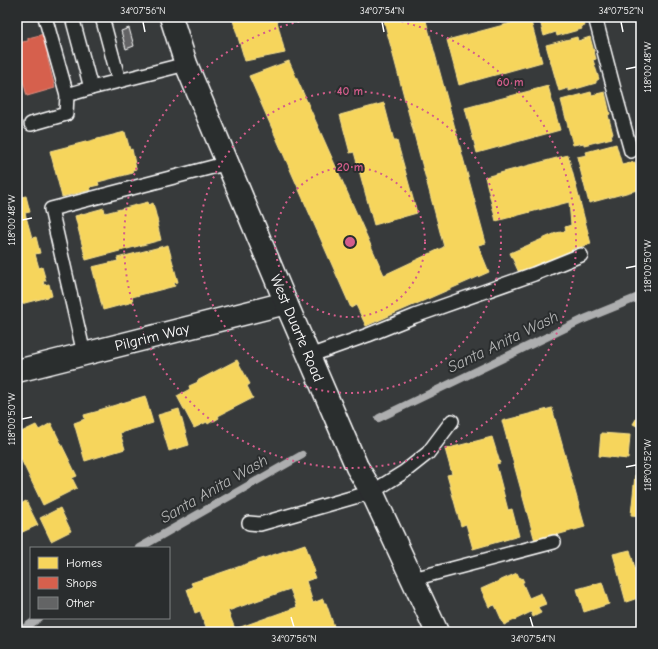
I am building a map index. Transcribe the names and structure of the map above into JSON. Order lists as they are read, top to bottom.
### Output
{
  "streets": {
    "main road": ["West Duarte Road", "Pilgrim Way"]
  },
  "crossings": [
    ["West Duarte Road", "Pilgrim Way"]
  ],
  "water": ["Santa Anita Wash"],
  "legend": ["Homes", "Shops", "Other"],
  "coordinates": [
    "34°07'56\"N",
    "34°07'54\"N",
    "34°07'52\"N",
    "118°00'48\"W",
    "118°00'50\"W",
    "118°00'52\"W"
  ],
  "rings": ["60 m", "40 m", "20 m"]
}
